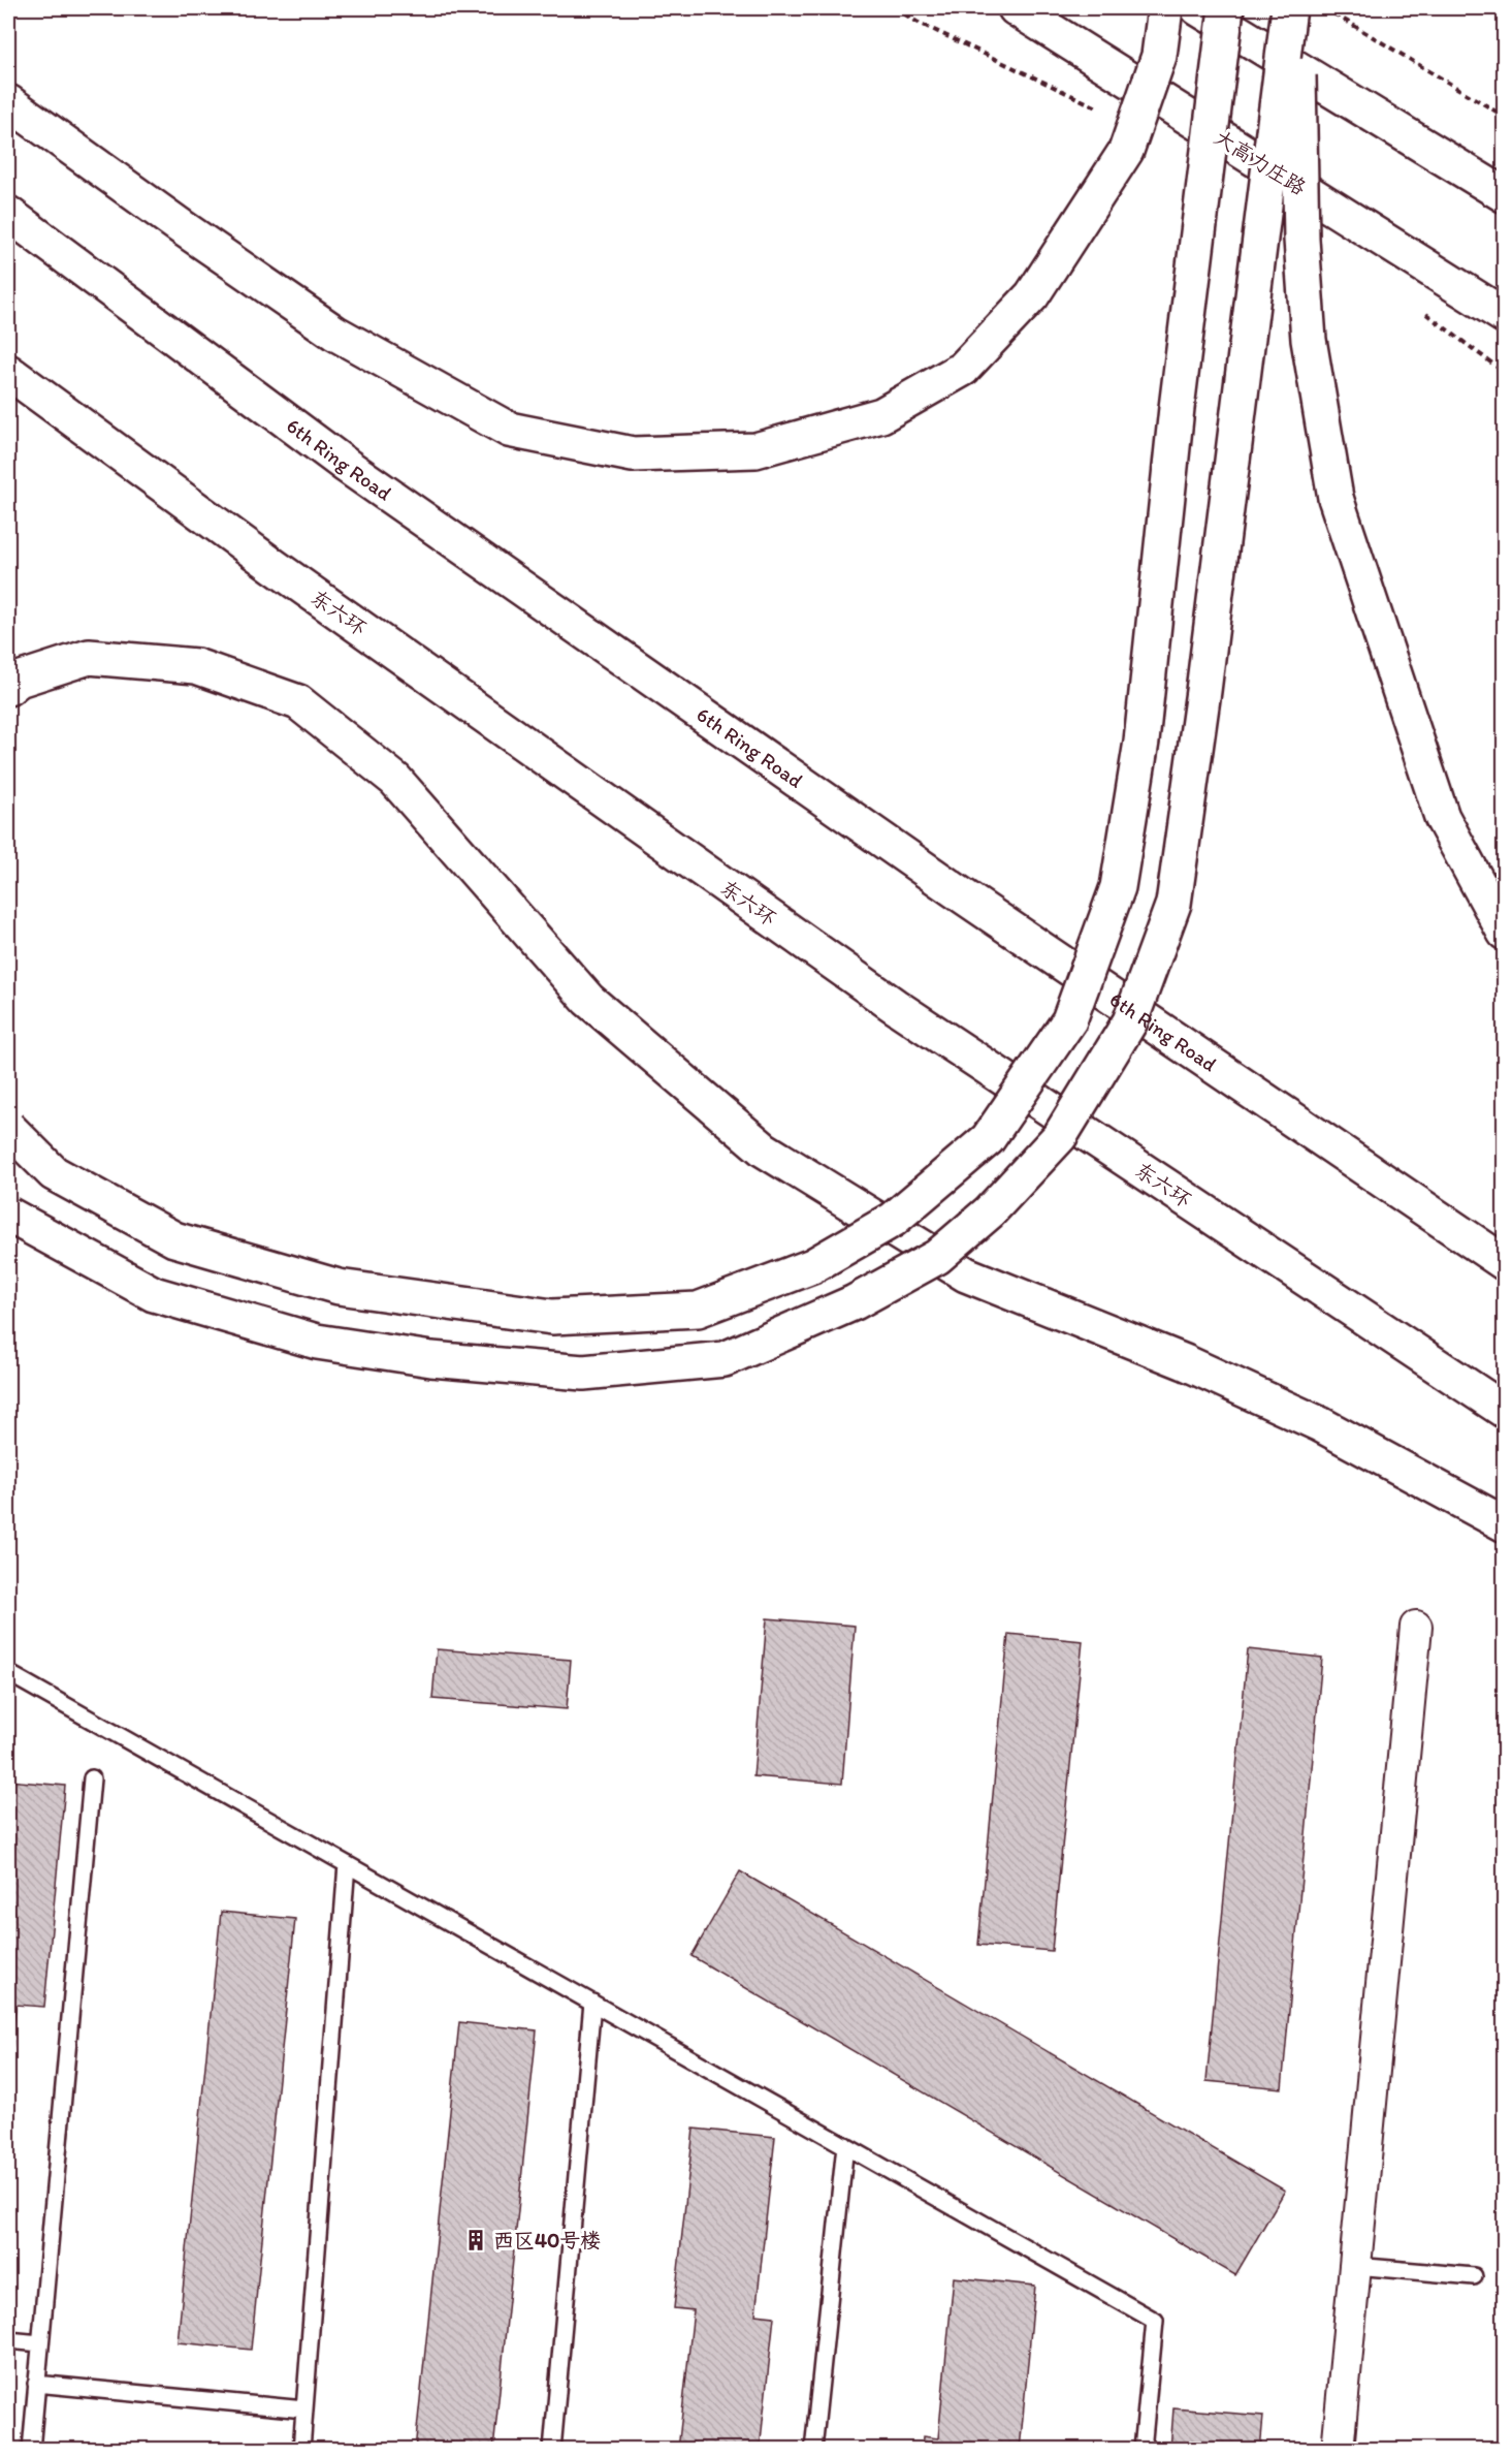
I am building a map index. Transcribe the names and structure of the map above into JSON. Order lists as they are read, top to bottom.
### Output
{
  "streets": {
    "main road": ["大高力庄路", "6th Ring Road", "东六环"]
  },
  "places": {
    "building": ["西区40号楼"]
  }
}
